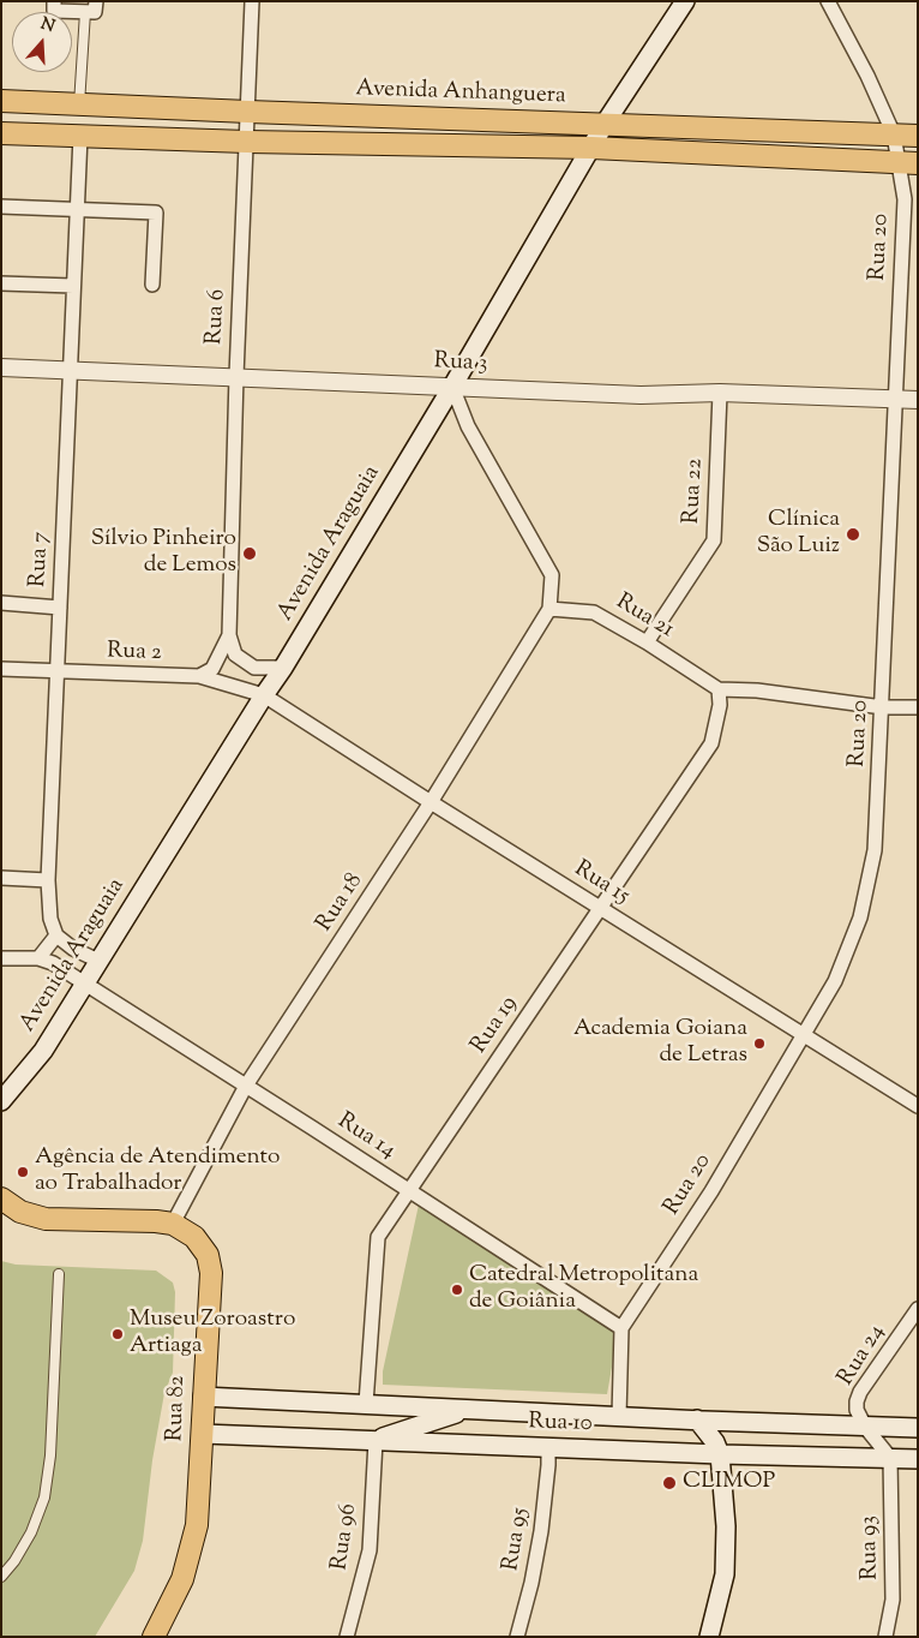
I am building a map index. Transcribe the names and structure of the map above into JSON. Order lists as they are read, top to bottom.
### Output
{
  "streets": {
    "main road": [
      "Avenida Anhanguera",
      "Avenida Araguaia",
      "Rua 82",
      "Rua 10"
    ],
    "street": [
      "Rua 20",
      "Rua 6",
      "Rua 3",
      "Rua 22",
      "Rua 7",
      "Rua 21",
      "Rua 2",
      "Rua 15",
      "Rua 18",
      "Rua 19",
      "Rua 14",
      "Rua 24",
      "Rua 96",
      "Rua 95",
      "Rua 93"
    ]
  },
  "crossings": [
    ["Avenida Anhanguera", "Rua 20"],
    ["Avenida Anhanguera", "Rua 6"],
    ["Avenida Anhanguera", "Avenida Araguaia"],
    ["Rua 20", "Rua 3"],
    ["Rua 20", "Rua 15"],
    ["Rua 20", "Rua 14"],
    ["Rua 6", "Rua 3"],
    ["Rua 6", "Rua 2"],
    ["Rua 3", "Rua 22"],
    ["Rua 3", "Avenida Araguaia"],
    ["Rua 3", "Rua 7"],
    ["Rua 22", "Rua 21"],
    ["Avenida Araguaia", "Rua 2"],
    ["Avenida Araguaia", "Rua 15"],
    ["Avenida Araguaia", "Rua 14"],
    ["Rua 7", "Rua 2"],
    ["Rua 21", "Rua 18"],
    ["Rua 21", "Rua 19"],
    ["Rua 2", "Rua 15"],
    ["Rua 15", "Rua 18"],
    ["Rua 15", "Rua 19"],
    ["Rua 18", "Rua 14"],
    ["Rua 18", "Rua 82"],
    ["Rua 19", "Rua 14"],
    ["Rua 19", "Rua 10"],
    ["Rua 24", "Rua 10"],
    ["Rua 82", "Rua 10"],
    ["Rua 10", "Rua 96"],
    ["Rua 10", "Rua 95"],
    ["Rua 10", "Rua 93"]
  ],
  "places": [
    "Clínica São Luiz",
    "Sílvio Pinheiro de Lemos",
    "Academia Goiana de Letras",
    "Agência de Atendimento ao Trabalhador",
    "Catedral Metropolitana de Goiânia",
    "Museu Zoroastro Artiaga",
    "CLIMOP"
  ],
  "north": "top"
}
